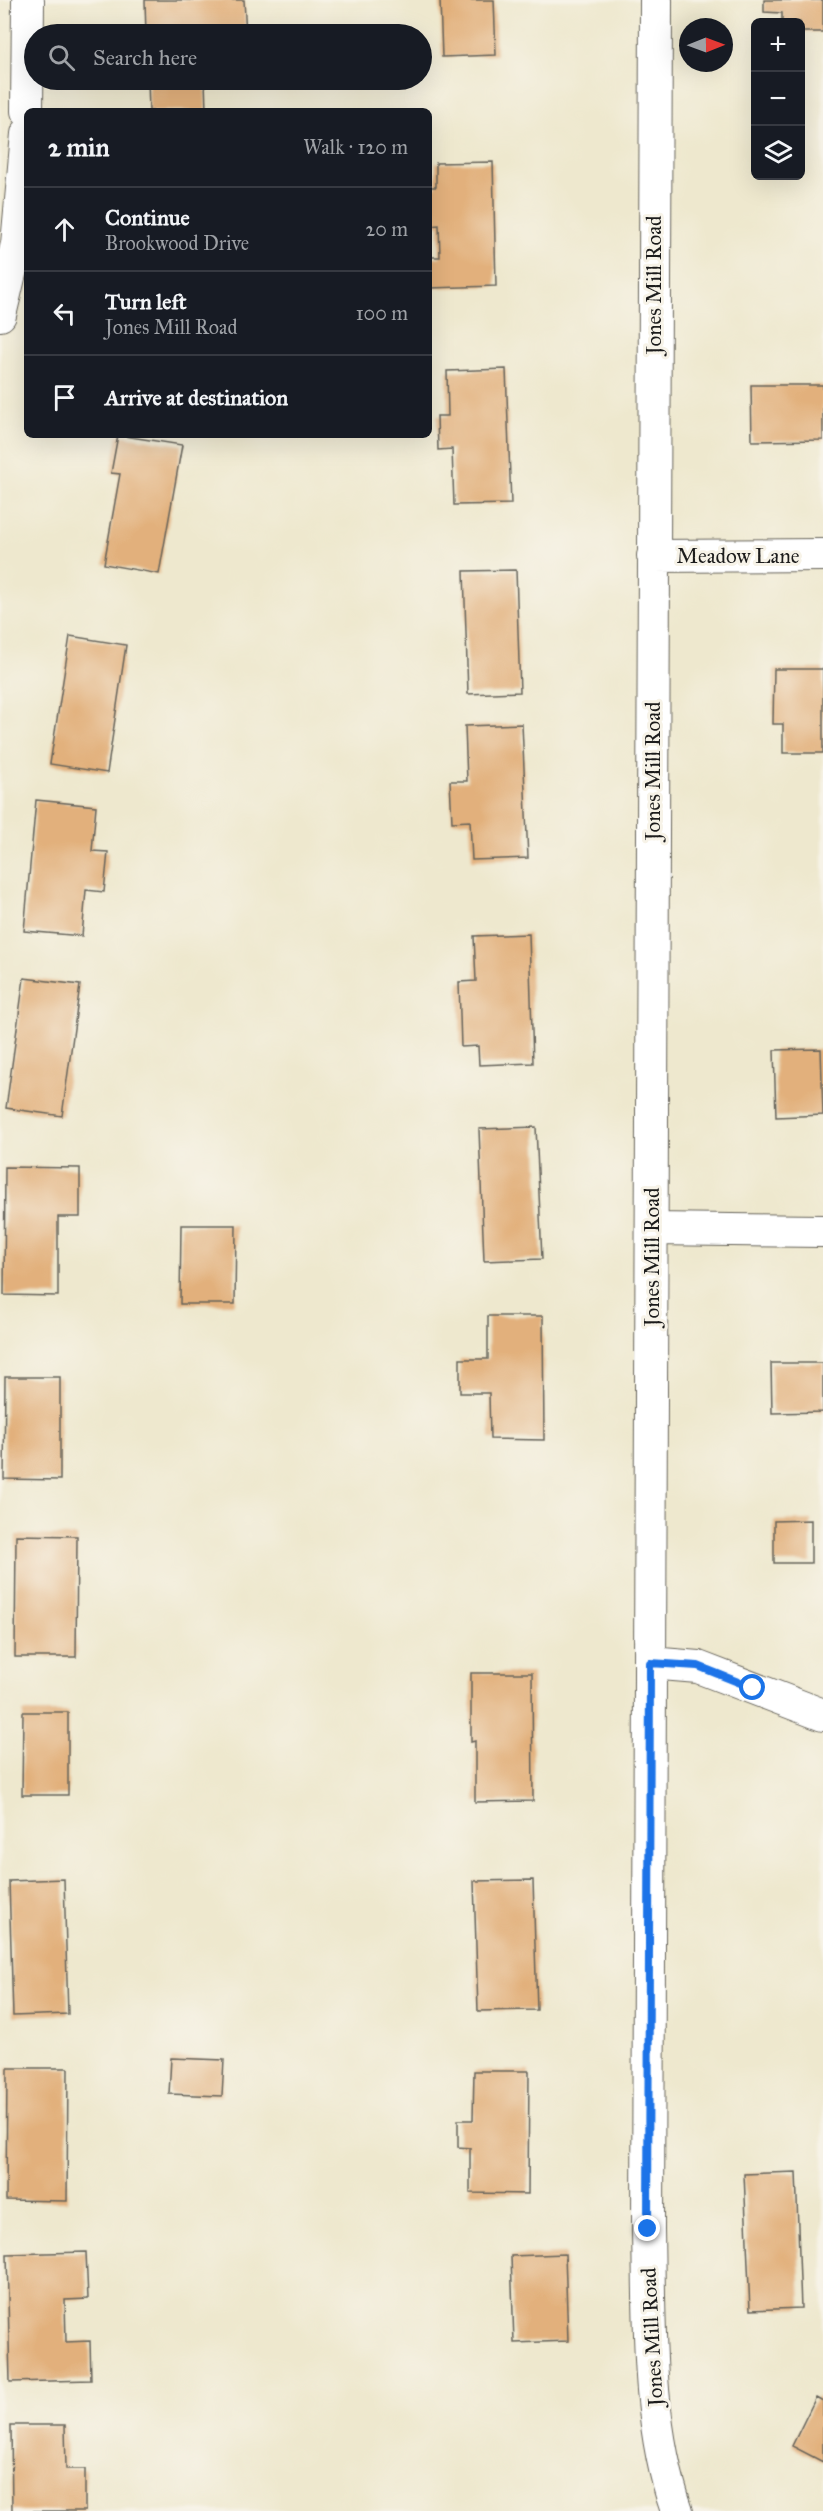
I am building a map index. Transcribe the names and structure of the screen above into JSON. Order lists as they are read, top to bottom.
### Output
{
  "streets": {
    "street": ["Jones Mill Road", "Meadow Lane"]
  },
  "crossings": [
    ["Jones Mill Road", "Meadow Lane"]
  ],
  "north": "right",
  "page": {
    "map_buttons": ["+", "−"],
    "search": "Search here",
    "heading": ["2 min", "Walk · 120 m"],
    "list": [
      ["Continue", "Brookwood Drive", "20 m"],
      ["Turn left", "Jones Mill Road", "100 m"],
      "Arrive at destination"
    ]
  }
}
